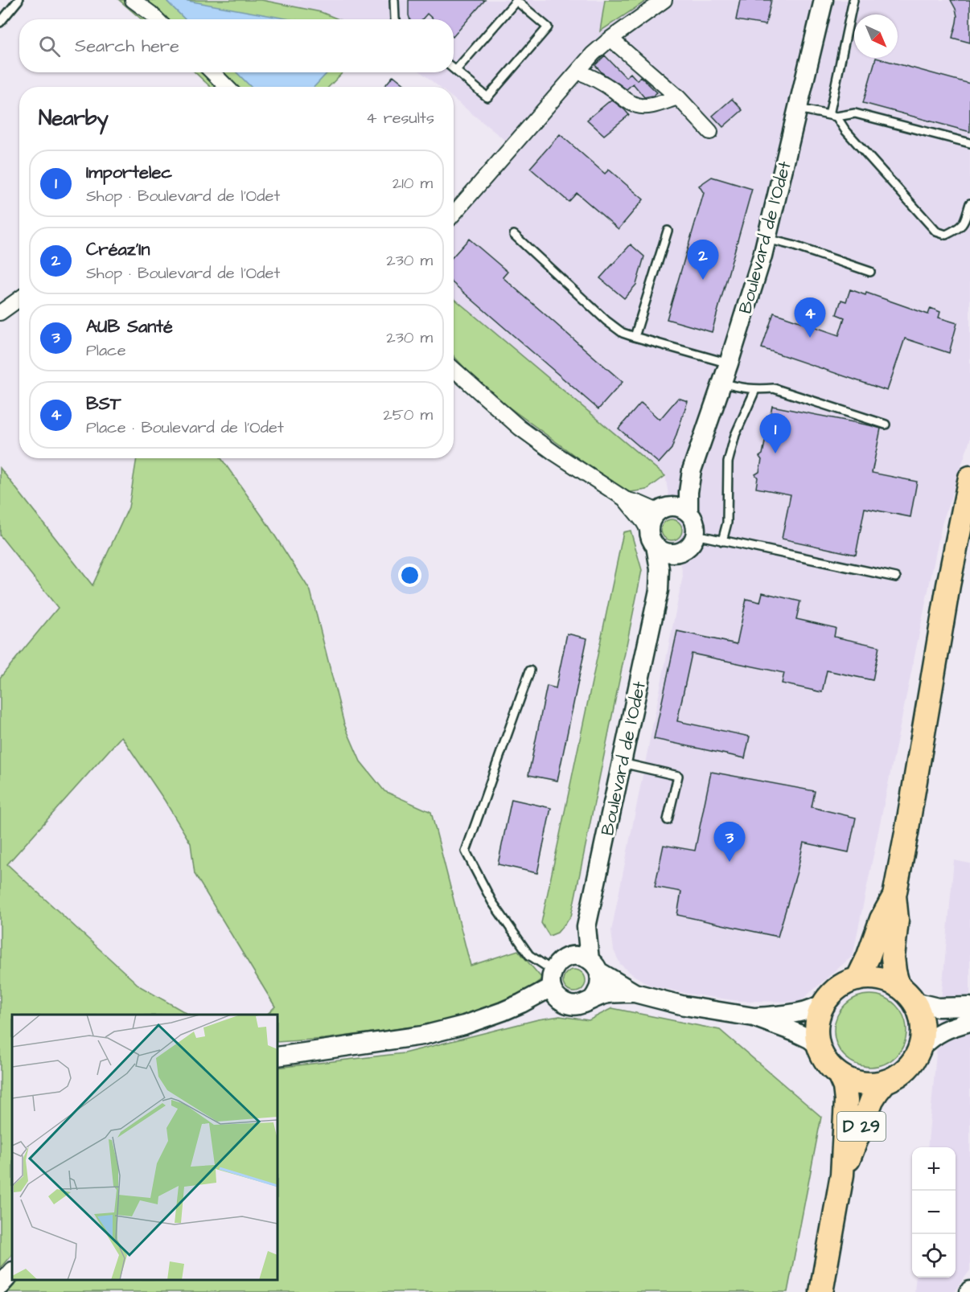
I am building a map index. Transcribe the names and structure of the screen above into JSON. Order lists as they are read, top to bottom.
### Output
{
  "streets": {
    "main road": ["D 29"],
    "street": ["Boulevard de l'Odet"]
  },
  "north": "bottom right",
  "page": {
    "search": "Search here",
    "heading": ["Nearby", "4 results"],
    "list": [
      {
        "mark": "1",
        "name": "Importelec",
        "note": "Shop · Boulevard de l'Odet",
        "value": "210 m"
      },
      {
        "mark": "2",
        "name": "Créaz'In",
        "note": "Shop · Boulevard de l'Odet",
        "value": "230 m"
      },
      {
        "mark": "3",
        "name": "AUB Santé",
        "note": "Place",
        "value": "230 m"
      },
      {
        "mark": "4",
        "name": "BST",
        "note": "Place · Boulevard de l'Odet",
        "value": "250 m"
      }
    ],
    "pins": [
      "2",
      "4",
      "1",
      "3"
    ],
    "map_buttons": ["+", "−"]
  }
}
